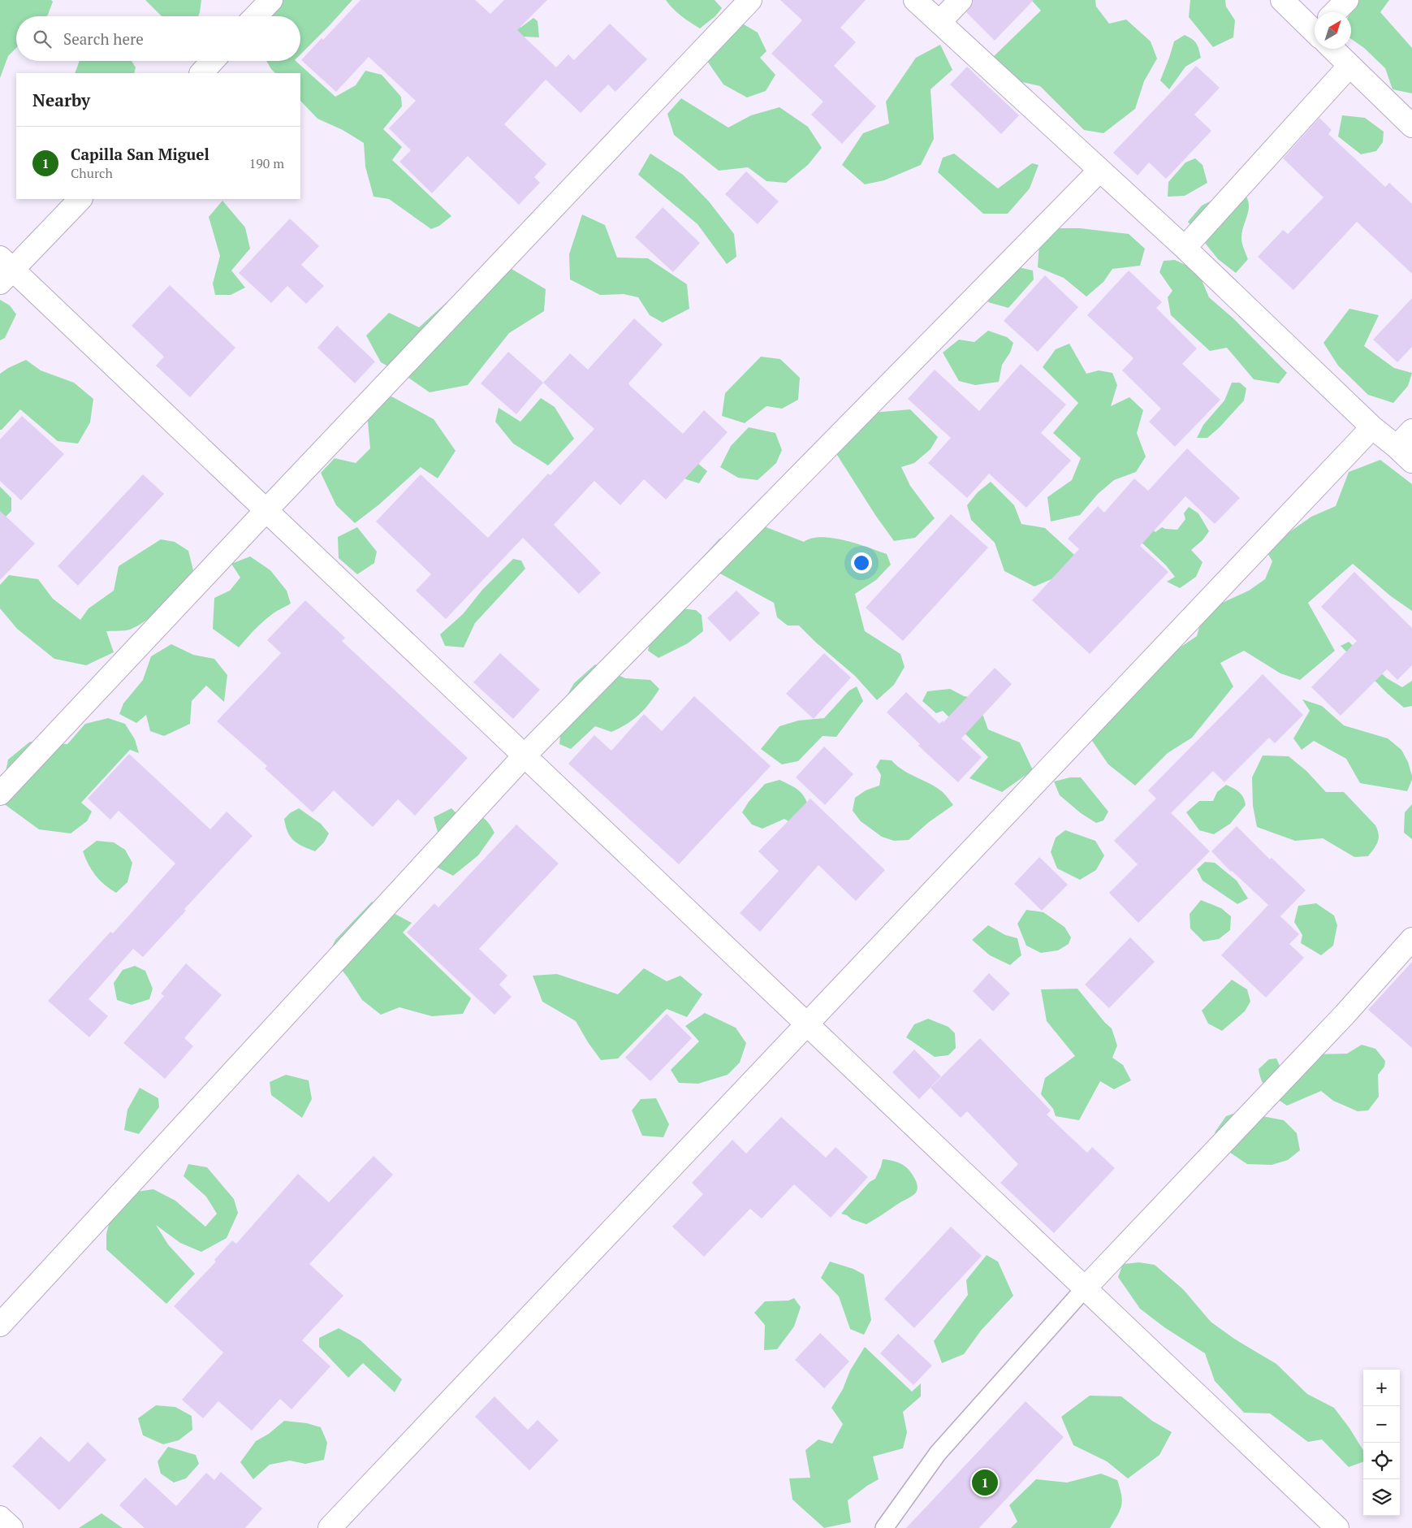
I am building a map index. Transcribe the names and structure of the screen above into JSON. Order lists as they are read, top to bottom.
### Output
{
  "north": "top right",
  "page": {
    "search": "Search here",
    "heading": "Nearby",
    "list": [
      {
        "mark": "1",
        "name": "Capilla San Miguel",
        "note": "Church",
        "value": "190 m"
      }
    ],
    "map_buttons": ["+", "−"],
    "pins": "1"
  }
}
